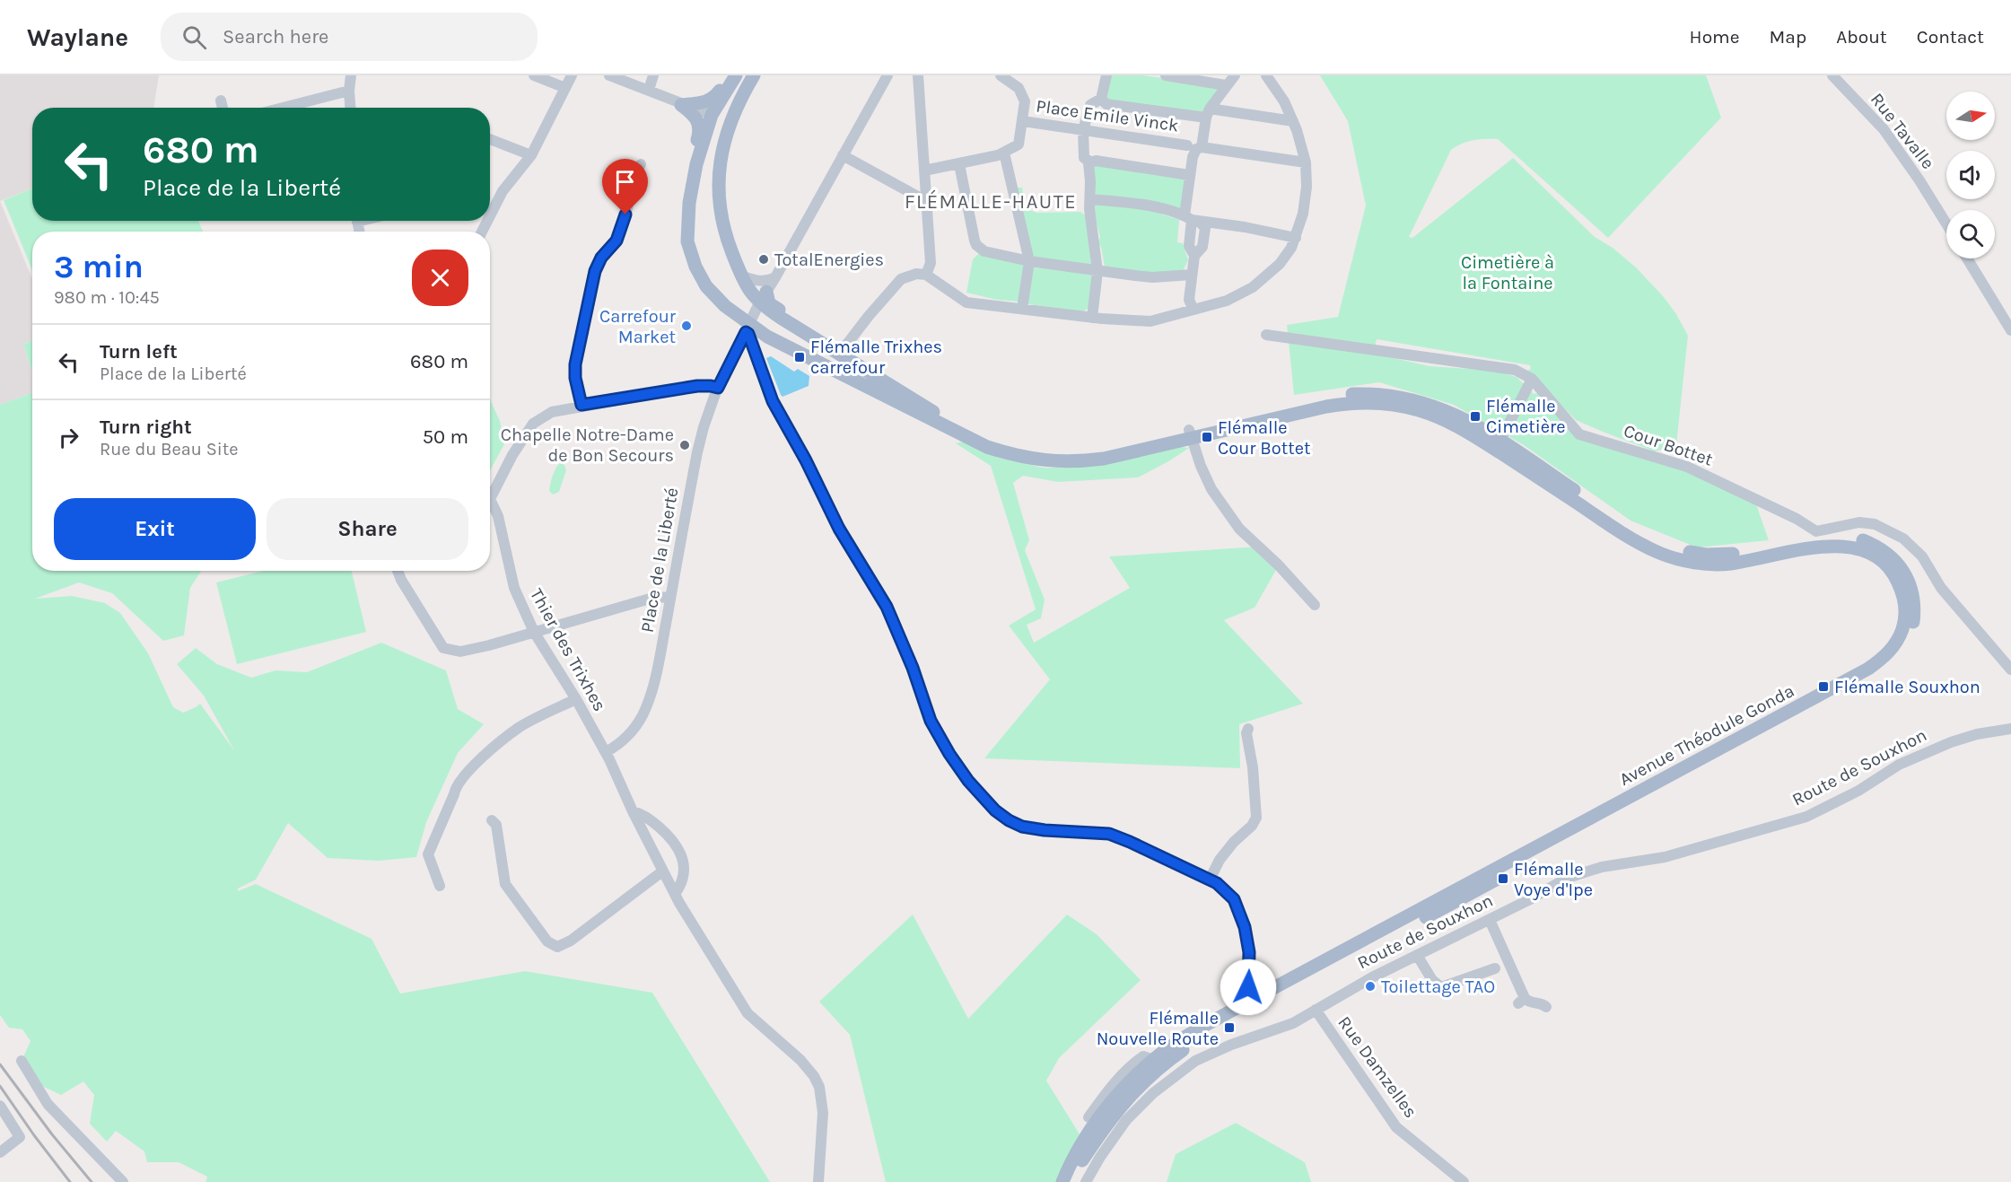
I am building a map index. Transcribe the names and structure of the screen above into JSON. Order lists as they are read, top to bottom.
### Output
{
  "streets": {
    "main road": ["Avenue Théodule Gonda"],
    "street": [
      "Place Emile Vinck",
      "Rue Tavalle",
      "Cour Bottet",
      "Place de la Liberté",
      "Thier des Trixhes",
      "Route de Souxhon",
      "Rue Damzelles"
    ]
  },
  "crossings": [
    ["Place de la Liberté", "Thier des Trixhes"],
    ["Place de la Liberté", "Avenue Théodule Gonda"],
    ["Route de Souxhon", "Rue Damzelles"]
  ],
  "districts": ["FLÉMALLE-HAUTE"],
  "parks": ["Cimetière à la Fontaine"],
  "places": {
    "other": [
      "TotalEnergies",
      "Carrefour Market",
      "Chapelle Notre-Dame de Bon Secours",
      "Toilettage TAO"
    ],
    "transit": [
      "Flémalle Trixhes carrefour",
      "Flémalle Cimetière",
      "Flémalle Cour Bottet",
      "Flémalle Souxhon",
      "Flémalle Voye d'Ipe",
      "Flémalle Nouvelle Route"
    ]
  },
  "north": "right",
  "page": {
    "header": "Waylane",
    "search": "Search here",
    "nav": [
      "Home",
      "Map",
      "About",
      "Contact"
    ],
    "turn": ["680 m", "Place de la Liberté"],
    "heading": ["3 min", "980 m · 10:45"],
    "list": [
      {
        "name": "Turn left",
        "note": "Place de la Liberté",
        "value": "680 m"
      },
      {
        "name": "Turn right",
        "note": "Rue du Beau Site",
        "value": "50 m"
      }
    ],
    "buttons": ["Exit", "Share"]
  }
}
